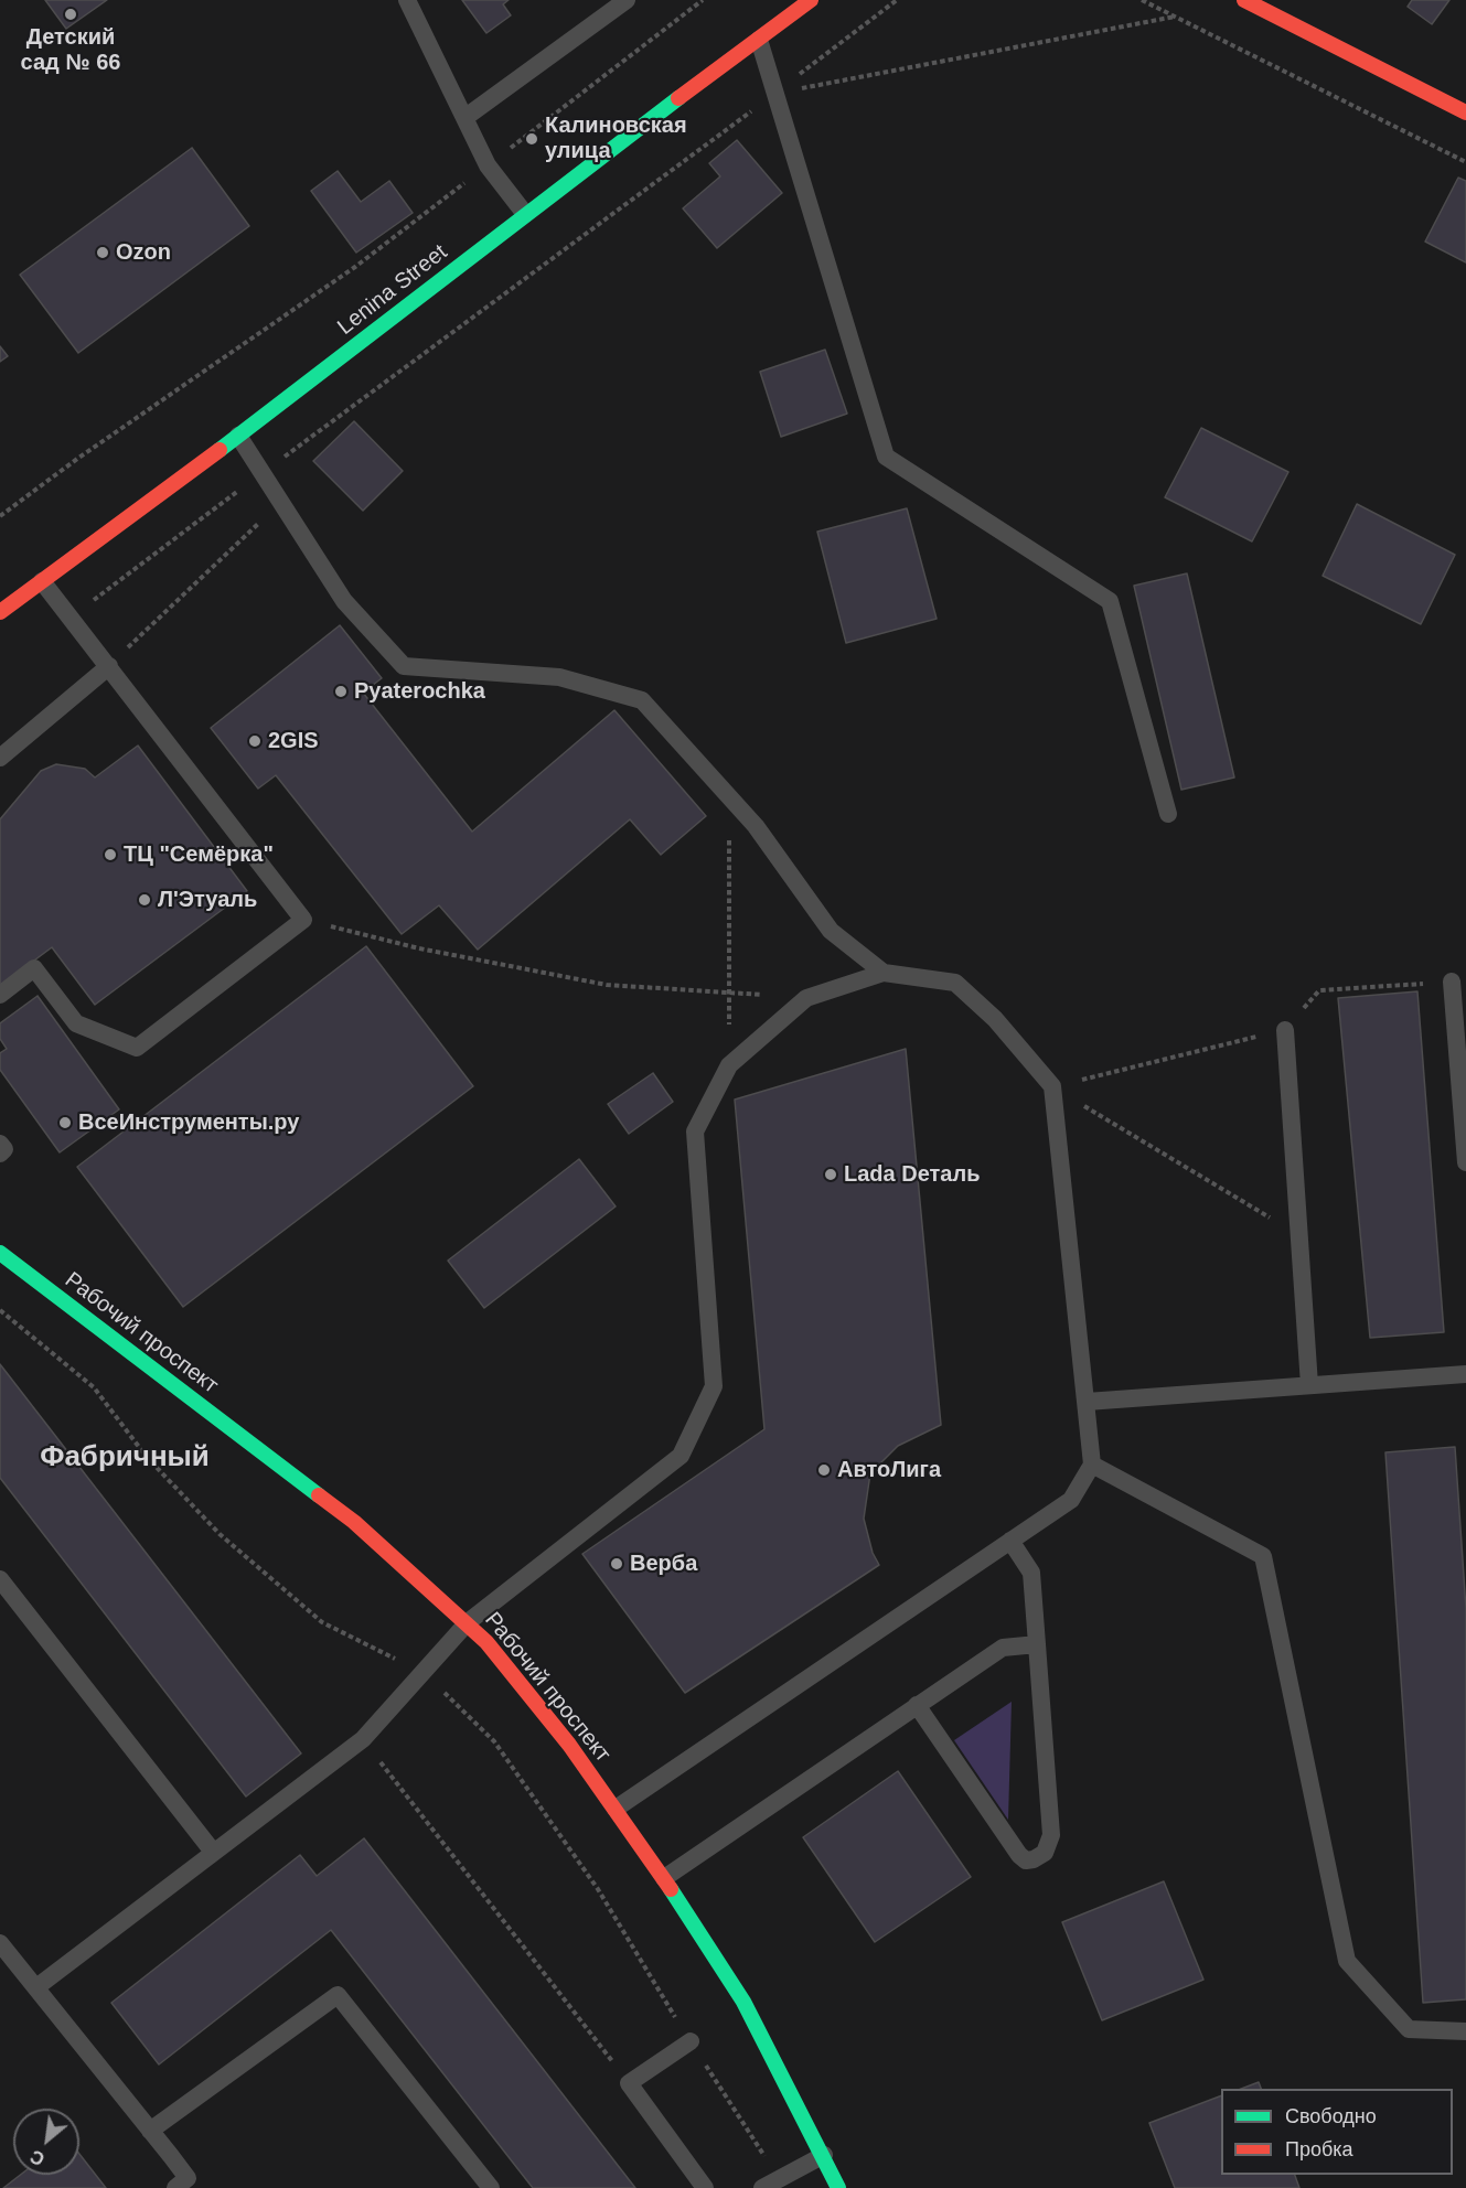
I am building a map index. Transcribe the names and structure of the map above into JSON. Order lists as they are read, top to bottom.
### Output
{
  "streets": {
    "street": ["Lenina Street", "Рабочий проспект"]
  },
  "districts": ["Фабричный"],
  "places": [
    "Детский сад № 66",
    "Калиновская улица",
    "Ozon",
    "Pyaterochka",
    "2GIS",
    "ТЦ \"Семёрка\"",
    "Л'Этуаль",
    "ВсеИнструменты.ру",
    "Lada Dеталь",
    "АвтоЛига",
    "Верба"
  ],
  "legend": ["Свободно", "Пробка"],
  "north": "bottom left"
}
